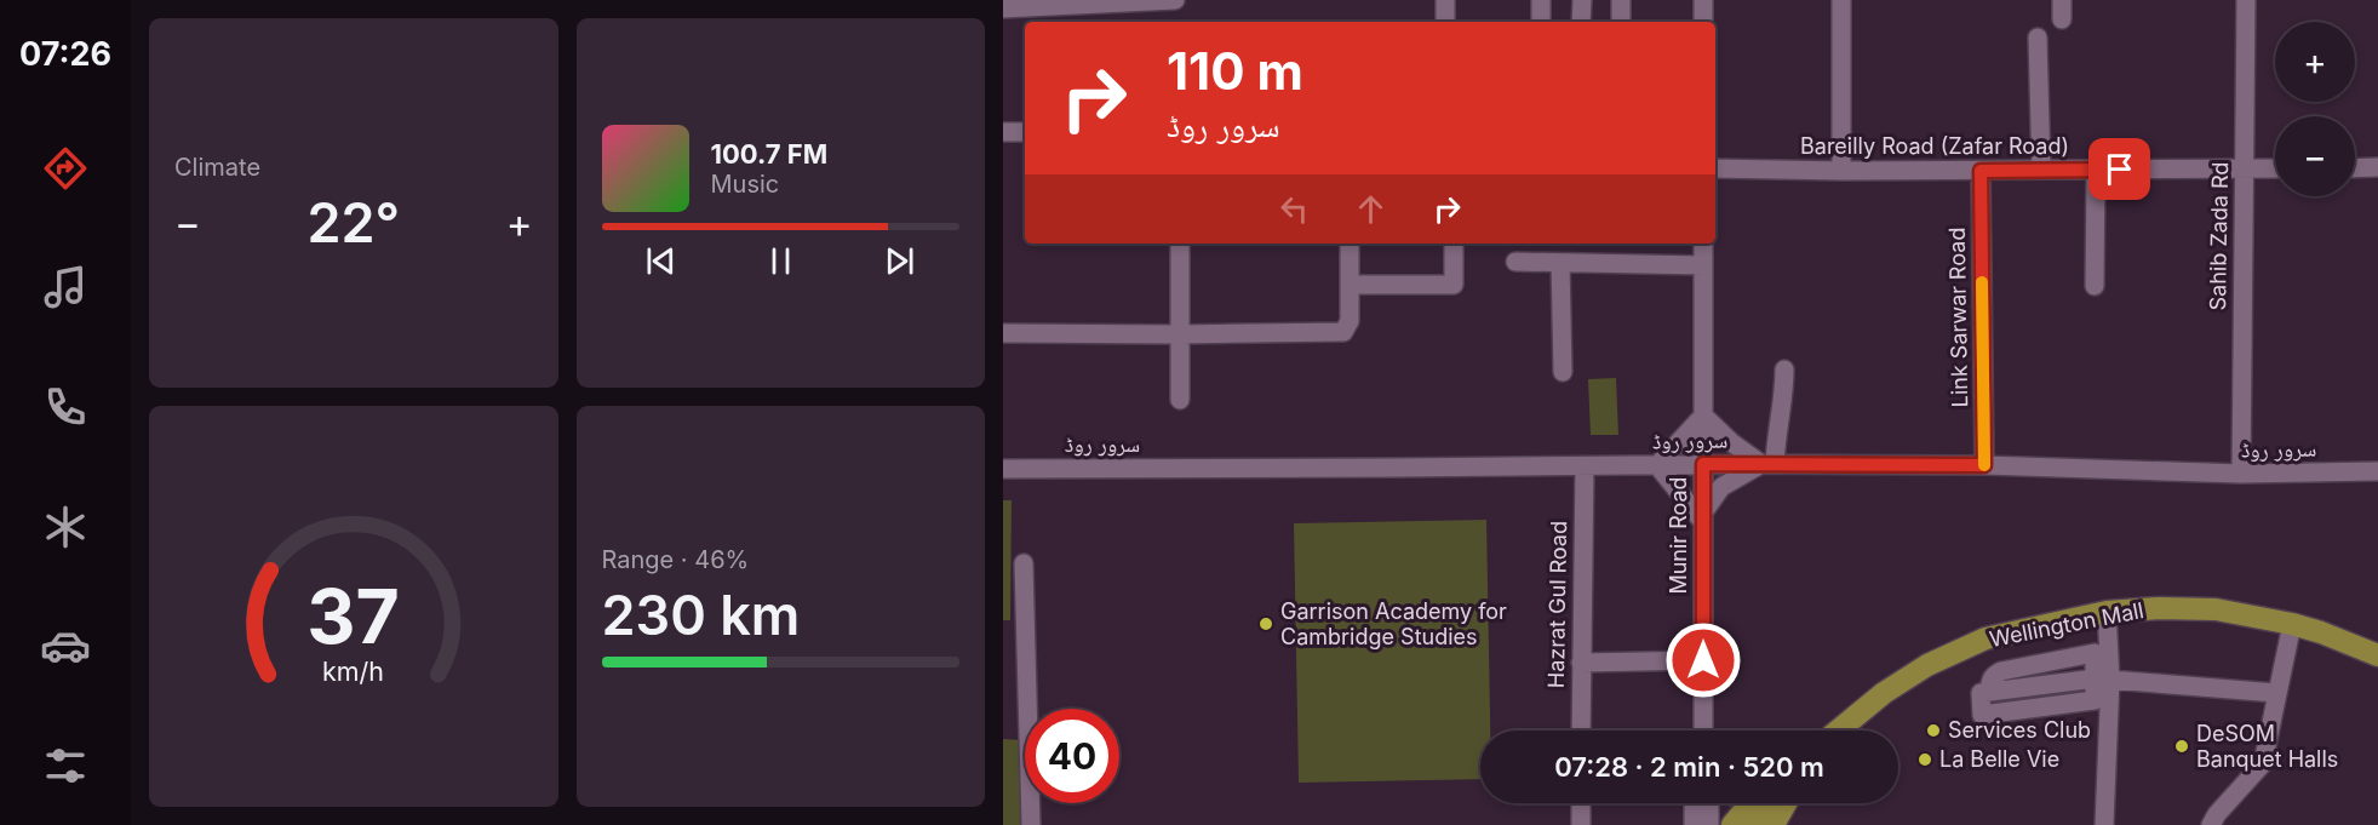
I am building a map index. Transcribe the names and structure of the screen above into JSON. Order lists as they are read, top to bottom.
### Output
{
  "streets": {
    "main road": ["Wellington Mall"],
    "street": [
      "Bareilly Road (Zafar Road)",
      "Sahib Zada Rd",
      "Link Sarwar Road",
      "سرور روڈ",
      "Munir Road",
      "Hazrat Gul Road"
    ]
  },
  "crossings": [
    ["Bareilly Road (Zafar Road)", "Sahib Zada Rd"],
    ["Bareilly Road (Zafar Road)", "Link Sarwar Road"],
    ["Sahib Zada Rd", "سرور روڈ"],
    ["Link Sarwar Road", "سرور روڈ"],
    ["سرور روڈ", "Munir Road"],
    ["سرور روڈ", "Hazrat Gul Road"]
  ],
  "places": [
    "Garrison Academy for Cambridge Studies",
    "Services Club",
    "DeSOM Banquet Halls",
    "La Belle Vie"
  ],
  "page": {
    "tabs": "07:26",
    "tile": [
      "Climate",
      ["Range · 46%", "230 km"]
    ],
    "map_buttons": ["+", "−"],
    "turn": ["110 m", "سرور روڈ"],
    "song": ["100.7 FM", "Music"],
    "heat": ["−", "22°", "+"],
    "limit": "40",
    "trip": "07:28 · 2 min · 520 m",
    "gauge": ["37", "km/h"]
  }
}
